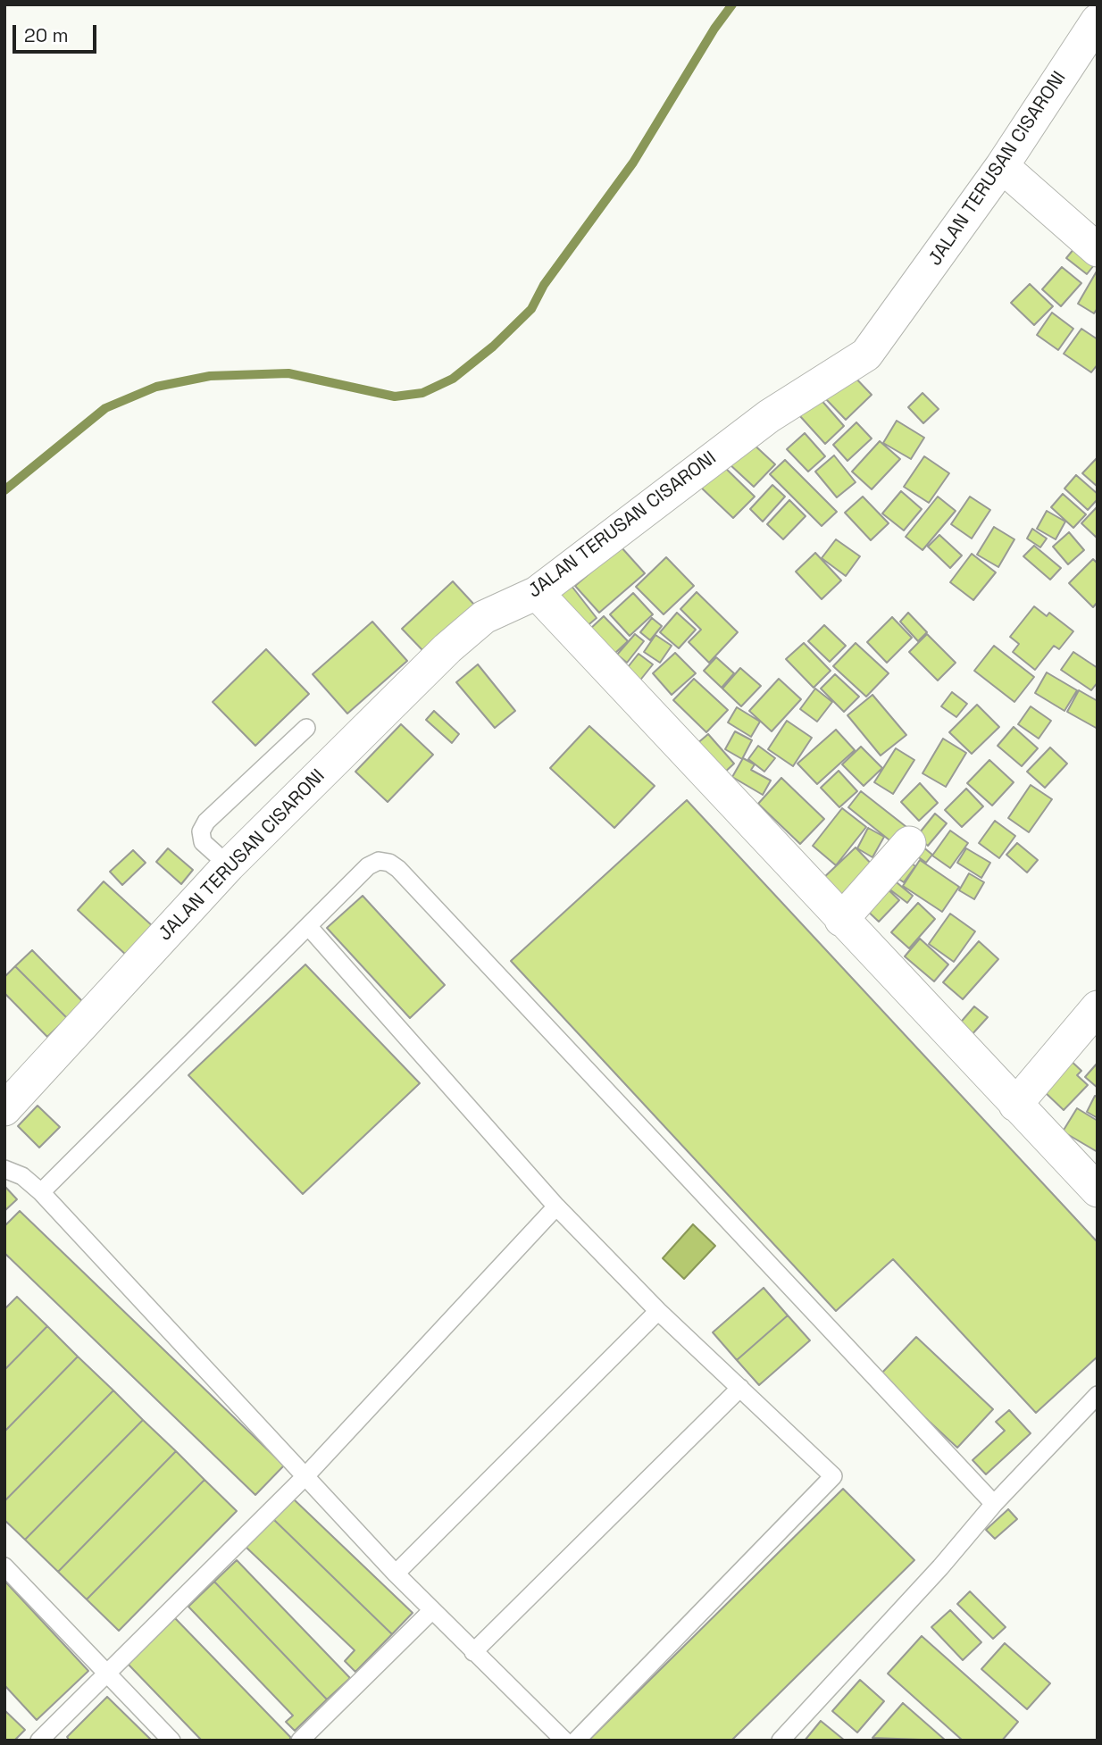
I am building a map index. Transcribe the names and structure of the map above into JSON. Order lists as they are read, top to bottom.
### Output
{
  "streets": {
    "street": ["JALAN TERUSAN CISARONI"]
  },
  "scale_bar": "20 m"
}
